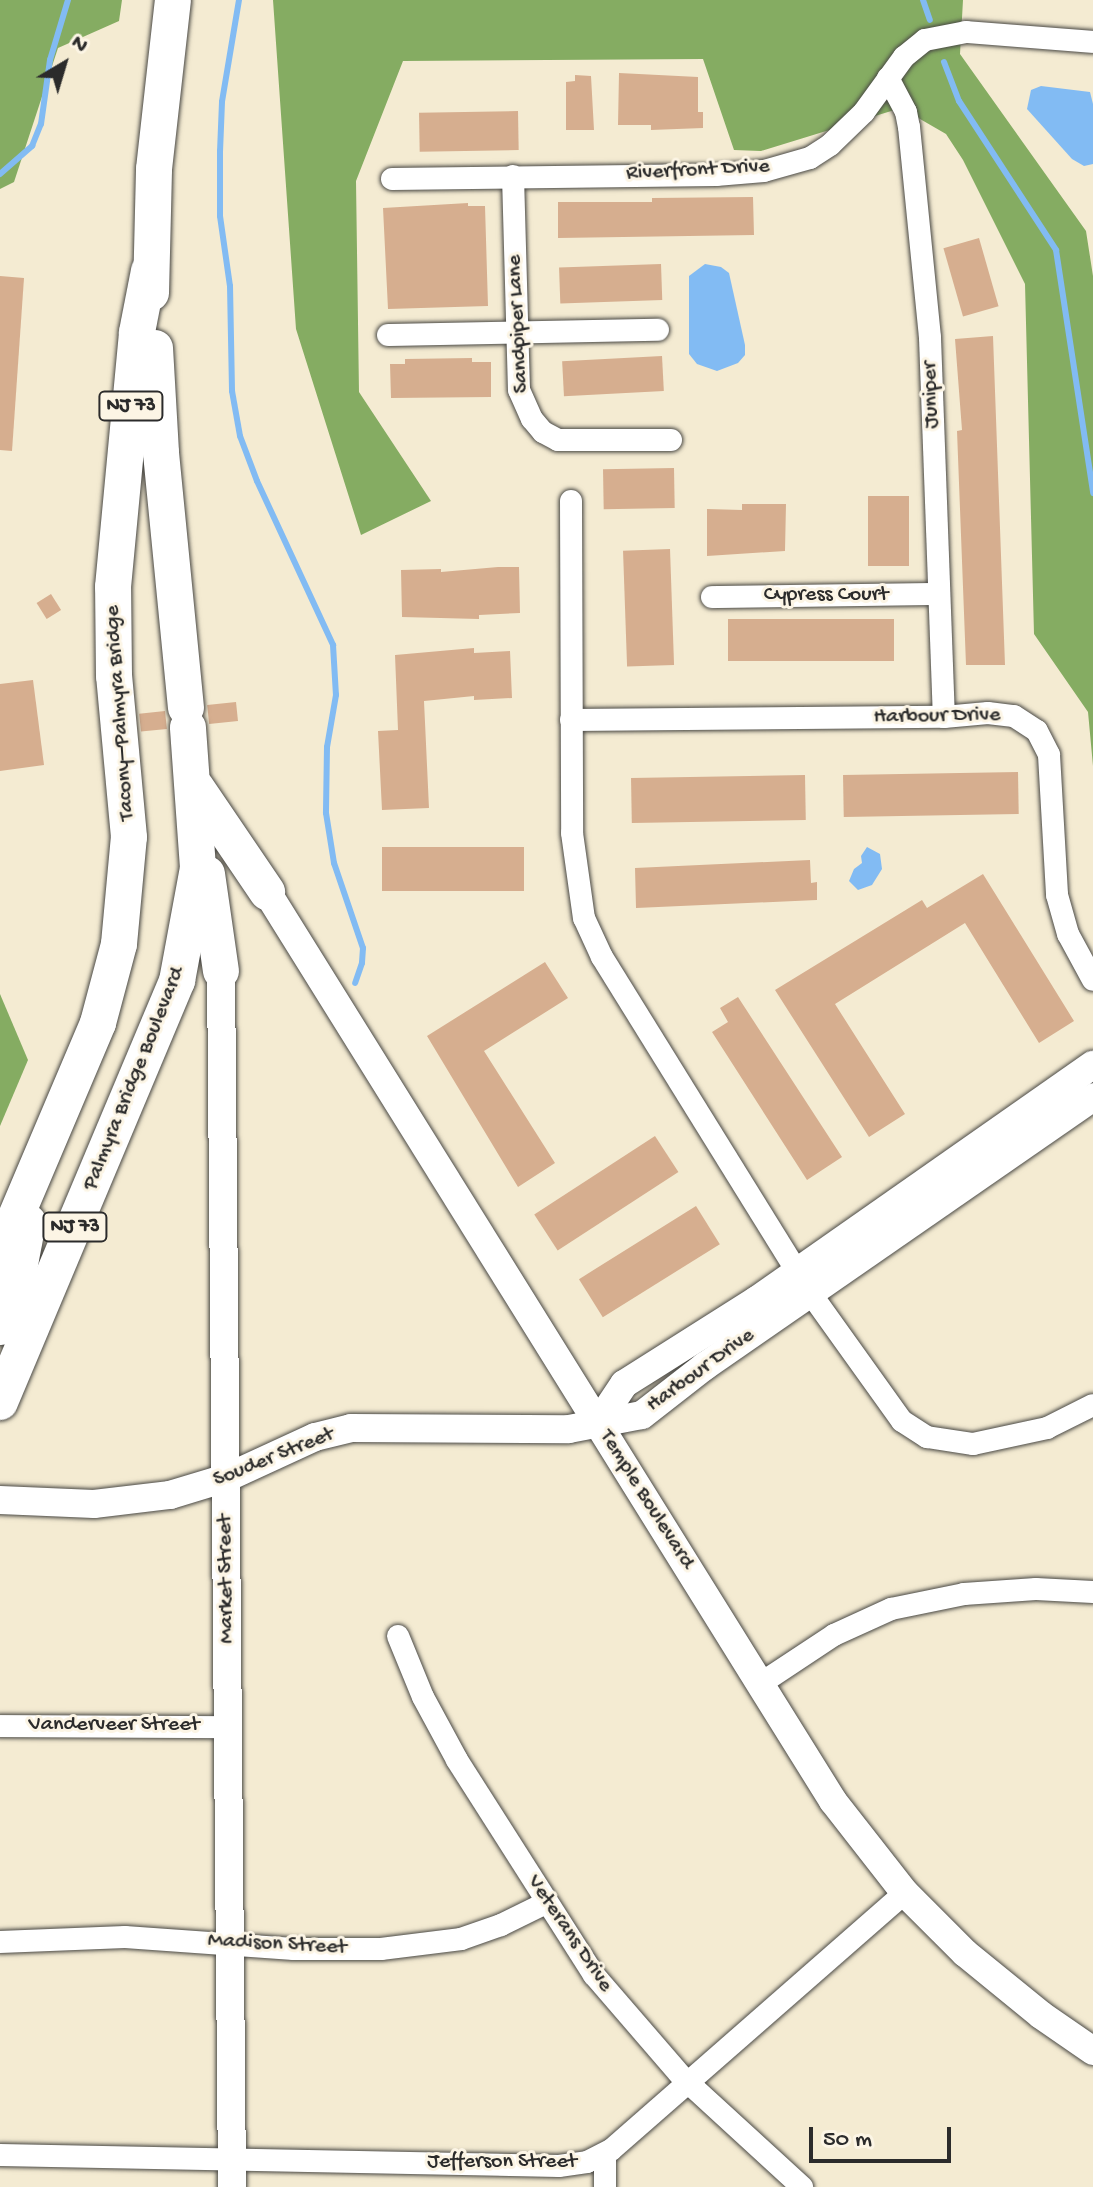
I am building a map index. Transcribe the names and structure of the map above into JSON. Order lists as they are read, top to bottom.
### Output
{
  "streets": {
    "highway": ["NJ 73", "Tacony–Palmyra Bridge", "Palmyra Bridge Boulevard"],
    "street": [
      "Riverfront Drive",
      "Sandpiper Lane",
      "Juniper",
      "Cypress Court",
      "Harbour Drive",
      "Souder Street",
      "Temple Boulevard",
      "Market Street",
      "Vanderveer Street",
      "Veterans Drive",
      "Madison Street",
      "Jefferson Street"
    ]
  },
  "crossings": [
    ["Riverfront Drive", "Sandpiper Lane"],
    ["Riverfront Drive", "Juniper"],
    ["Juniper", "Cypress Court"],
    ["Juniper", "Harbour Drive"],
    ["NJ 73", "Tacony–Palmyra Bridge"],
    ["Tacony–Palmyra Bridge", "Palmyra Bridge Boulevard"],
    ["Harbour Drive", "Souder Street"],
    ["Harbour Drive", "Temple Boulevard"],
    ["Souder Street", "Temple Boulevard"],
    ["Souder Street", "Market Street"],
    ["Temple Boulevard", "Jefferson Street"],
    ["Market Street", "Vanderveer Street"],
    ["Market Street", "Madison Street"],
    ["Market Street", "Jefferson Street"],
    ["Veterans Drive", "Madison Street"],
    ["Veterans Drive", "Jefferson Street"]
  ],
  "scale_bar": "50 m",
  "north": "top right"
}
